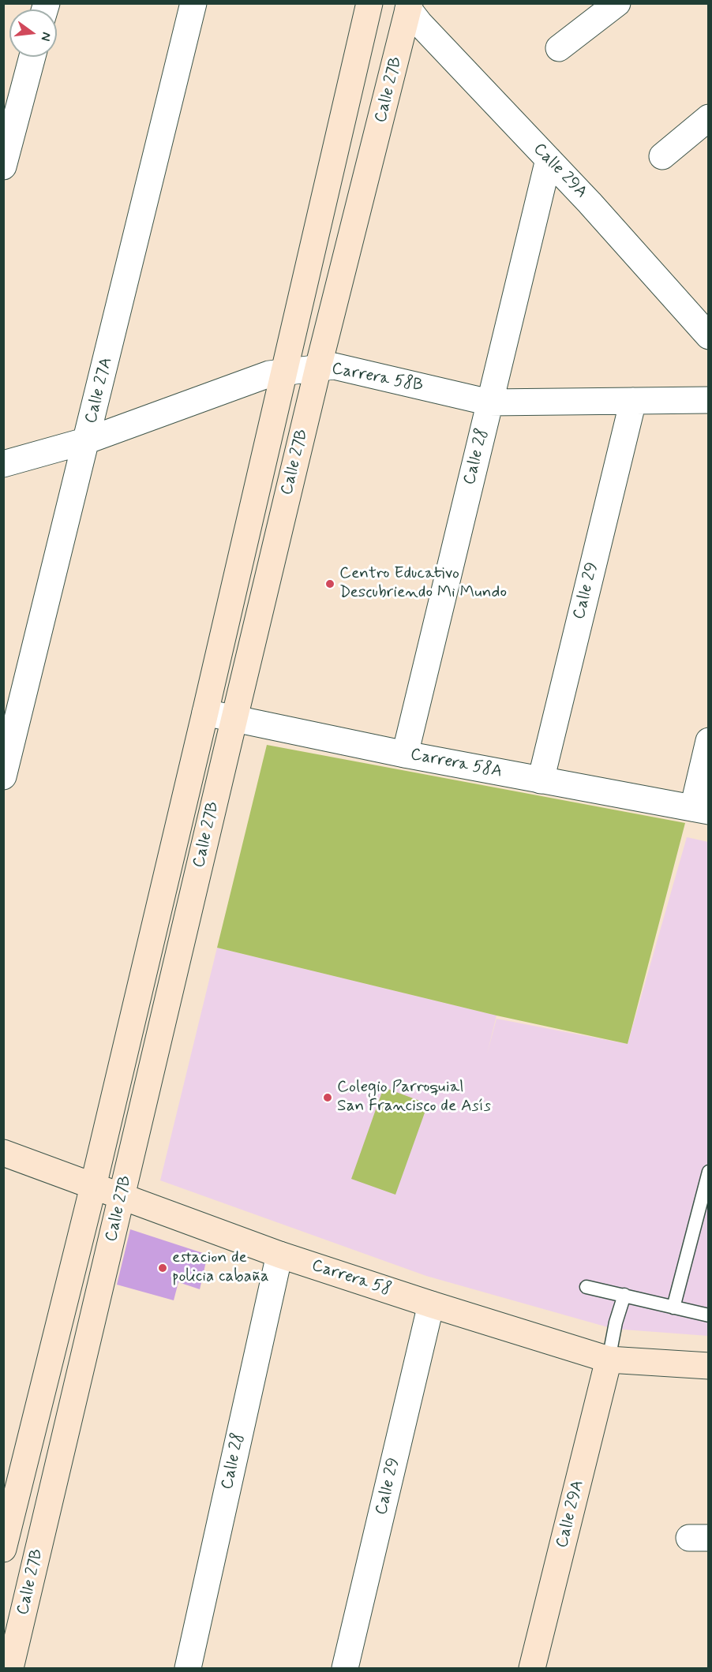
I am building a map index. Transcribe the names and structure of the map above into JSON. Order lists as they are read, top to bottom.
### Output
{
  "streets": {
    "main road": ["Calle 27B", "Calle 29A", "Carrera 58"],
    "street": [
      "Carrera 58B",
      "Calle 27A",
      "Calle 28",
      "Calle 29",
      "Carrera 58A"
    ]
  },
  "crossings": [
    ["Calle 27B", "Calle 29A"],
    ["Calle 27B", "Carrera 58B"],
    ["Calle 27B", "Carrera 58A"],
    ["Calle 27B", "Carrera 58"],
    ["Calle 29A", "Calle 28"],
    ["Calle 29A", "Carrera 58"],
    ["Carrera 58B", "Calle 27A"],
    ["Carrera 58B", "Calle 28"],
    ["Carrera 58B", "Calle 29"],
    ["Calle 28", "Carrera 58A"],
    ["Calle 28", "Carrera 58"],
    ["Calle 29", "Carrera 58A"],
    ["Calle 29", "Carrera 58"]
  ],
  "places": ["Centro Educativo Descubriendo Mi Mundo", "Colegio Parroquial San Francisco de Asís", "estacion de policia cabaña"],
  "north": "right"
}
